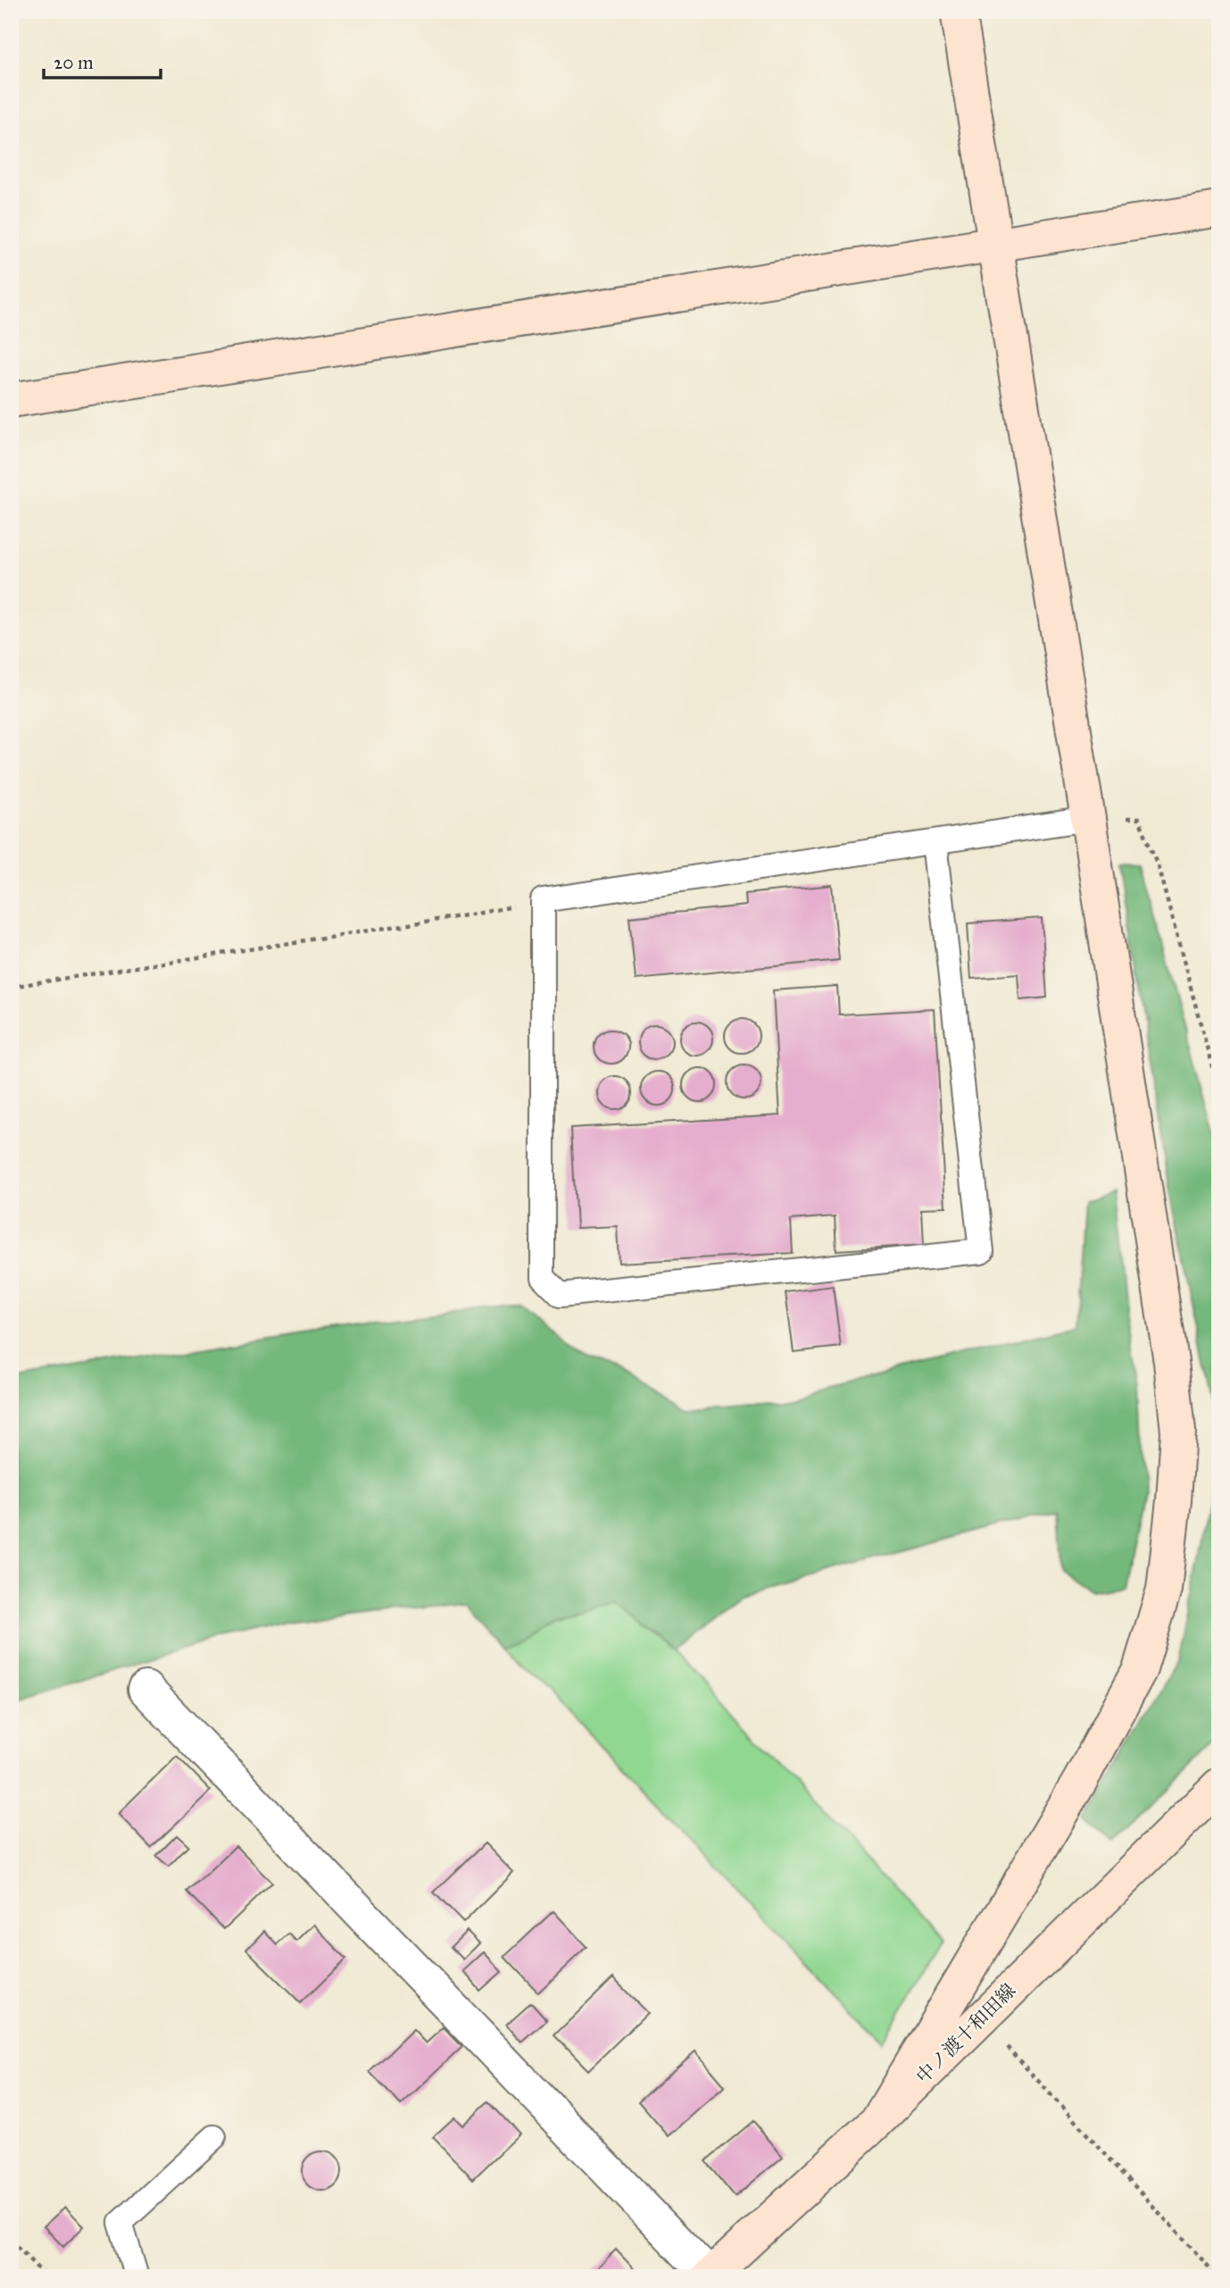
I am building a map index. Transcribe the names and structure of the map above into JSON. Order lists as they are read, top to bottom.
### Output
{
  "streets": {
    "street": ["中ノ渡十和田線"]
  },
  "scale_bar": "20 m"
}
